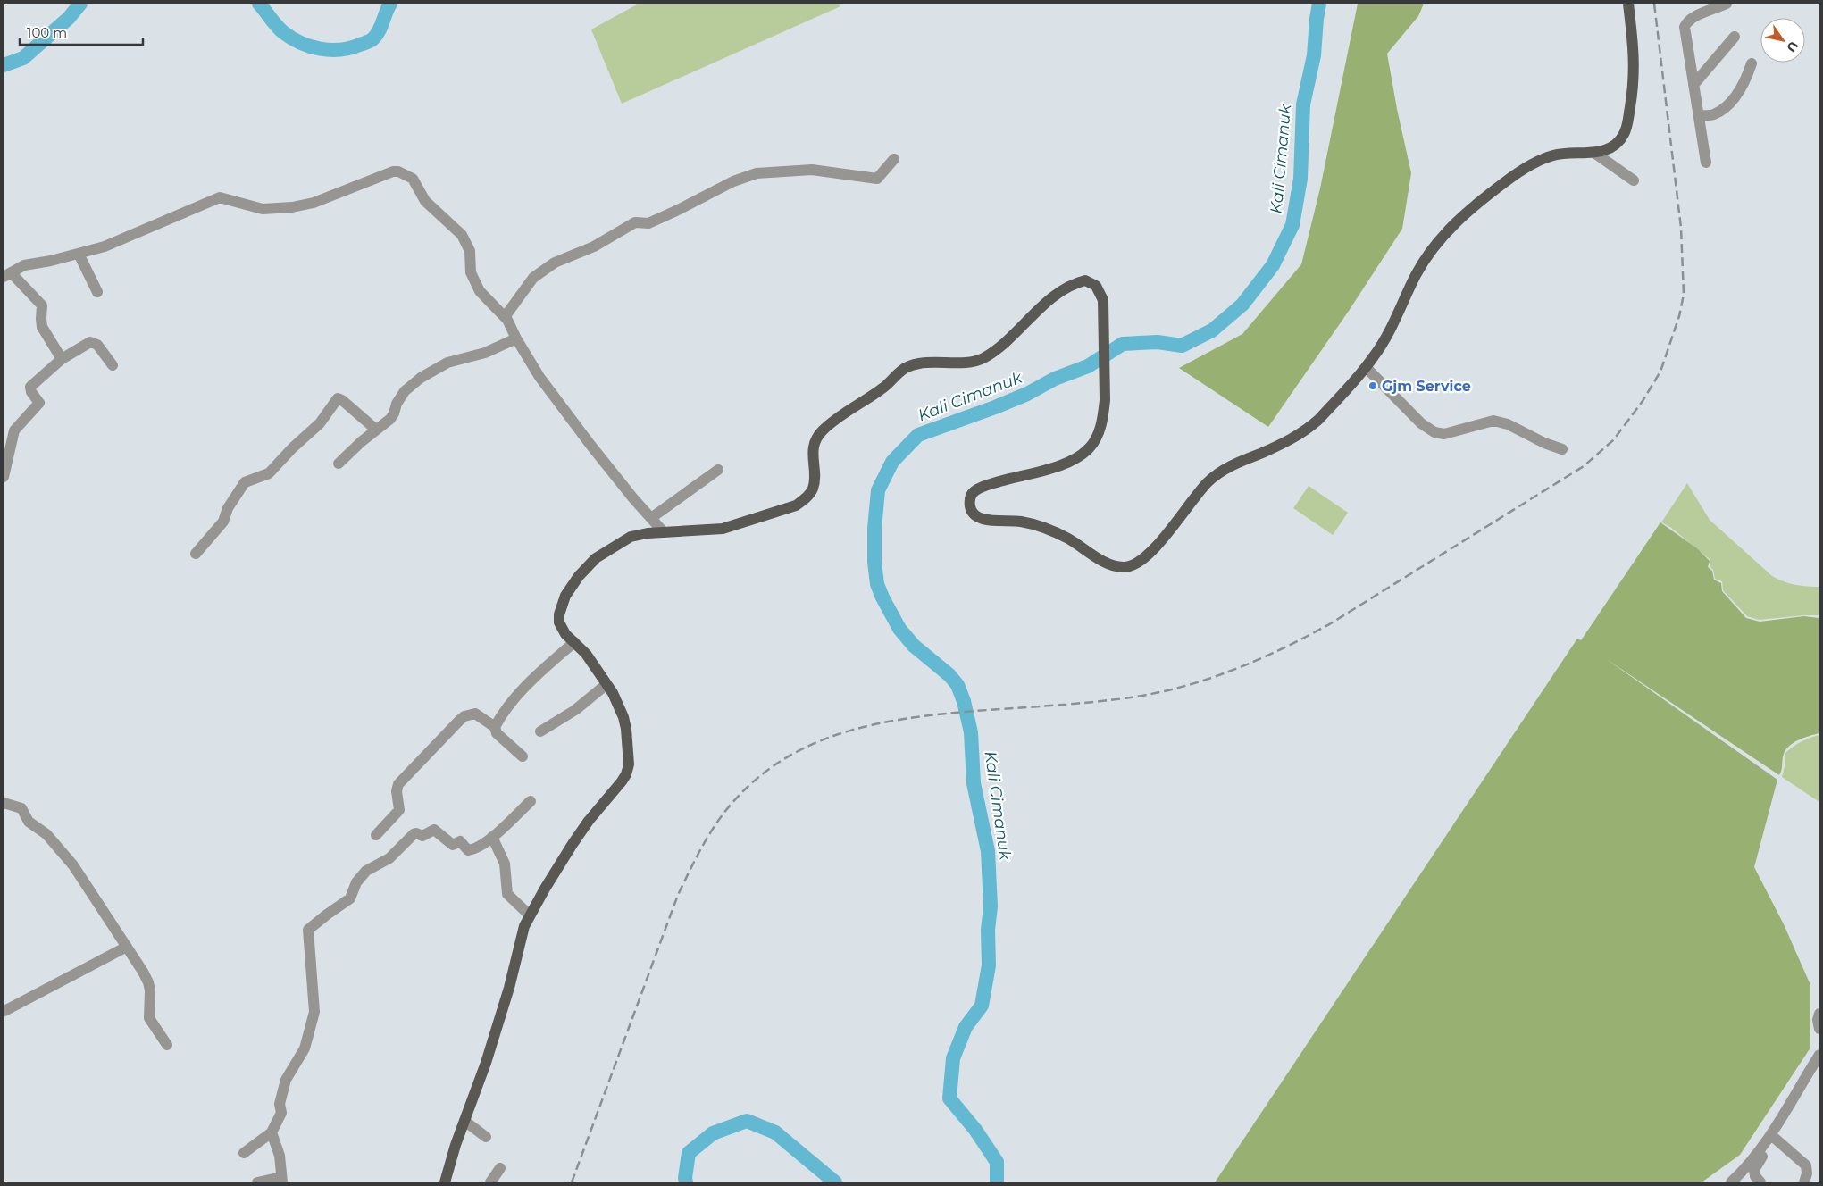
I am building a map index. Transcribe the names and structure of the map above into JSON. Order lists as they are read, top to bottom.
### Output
{
  "water": ["Kali Cimanuk"],
  "places": ["Gjm Service"],
  "scale_bar": "100 m",
  "north": "bottom right"
}
